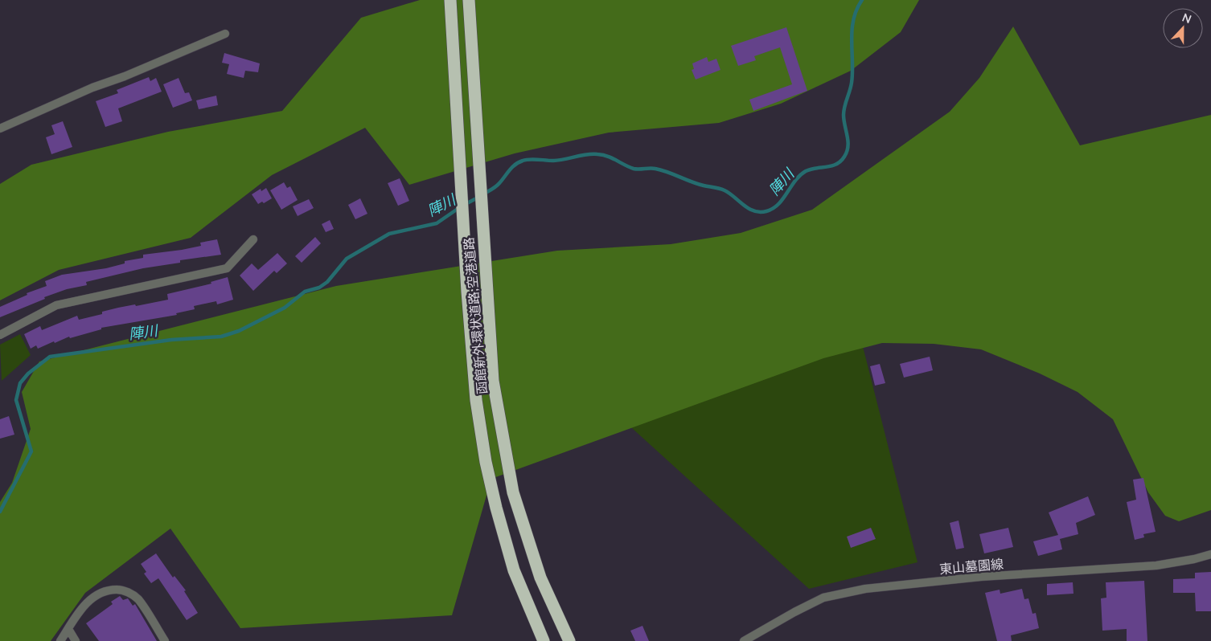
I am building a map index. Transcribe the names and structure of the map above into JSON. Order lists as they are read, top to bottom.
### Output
{
  "streets": {
    "highway": ["函館新外環状道路;空港道路"],
    "street": ["東山墓園線"]
  },
  "water": ["陣川"],
  "north": "top"
}
